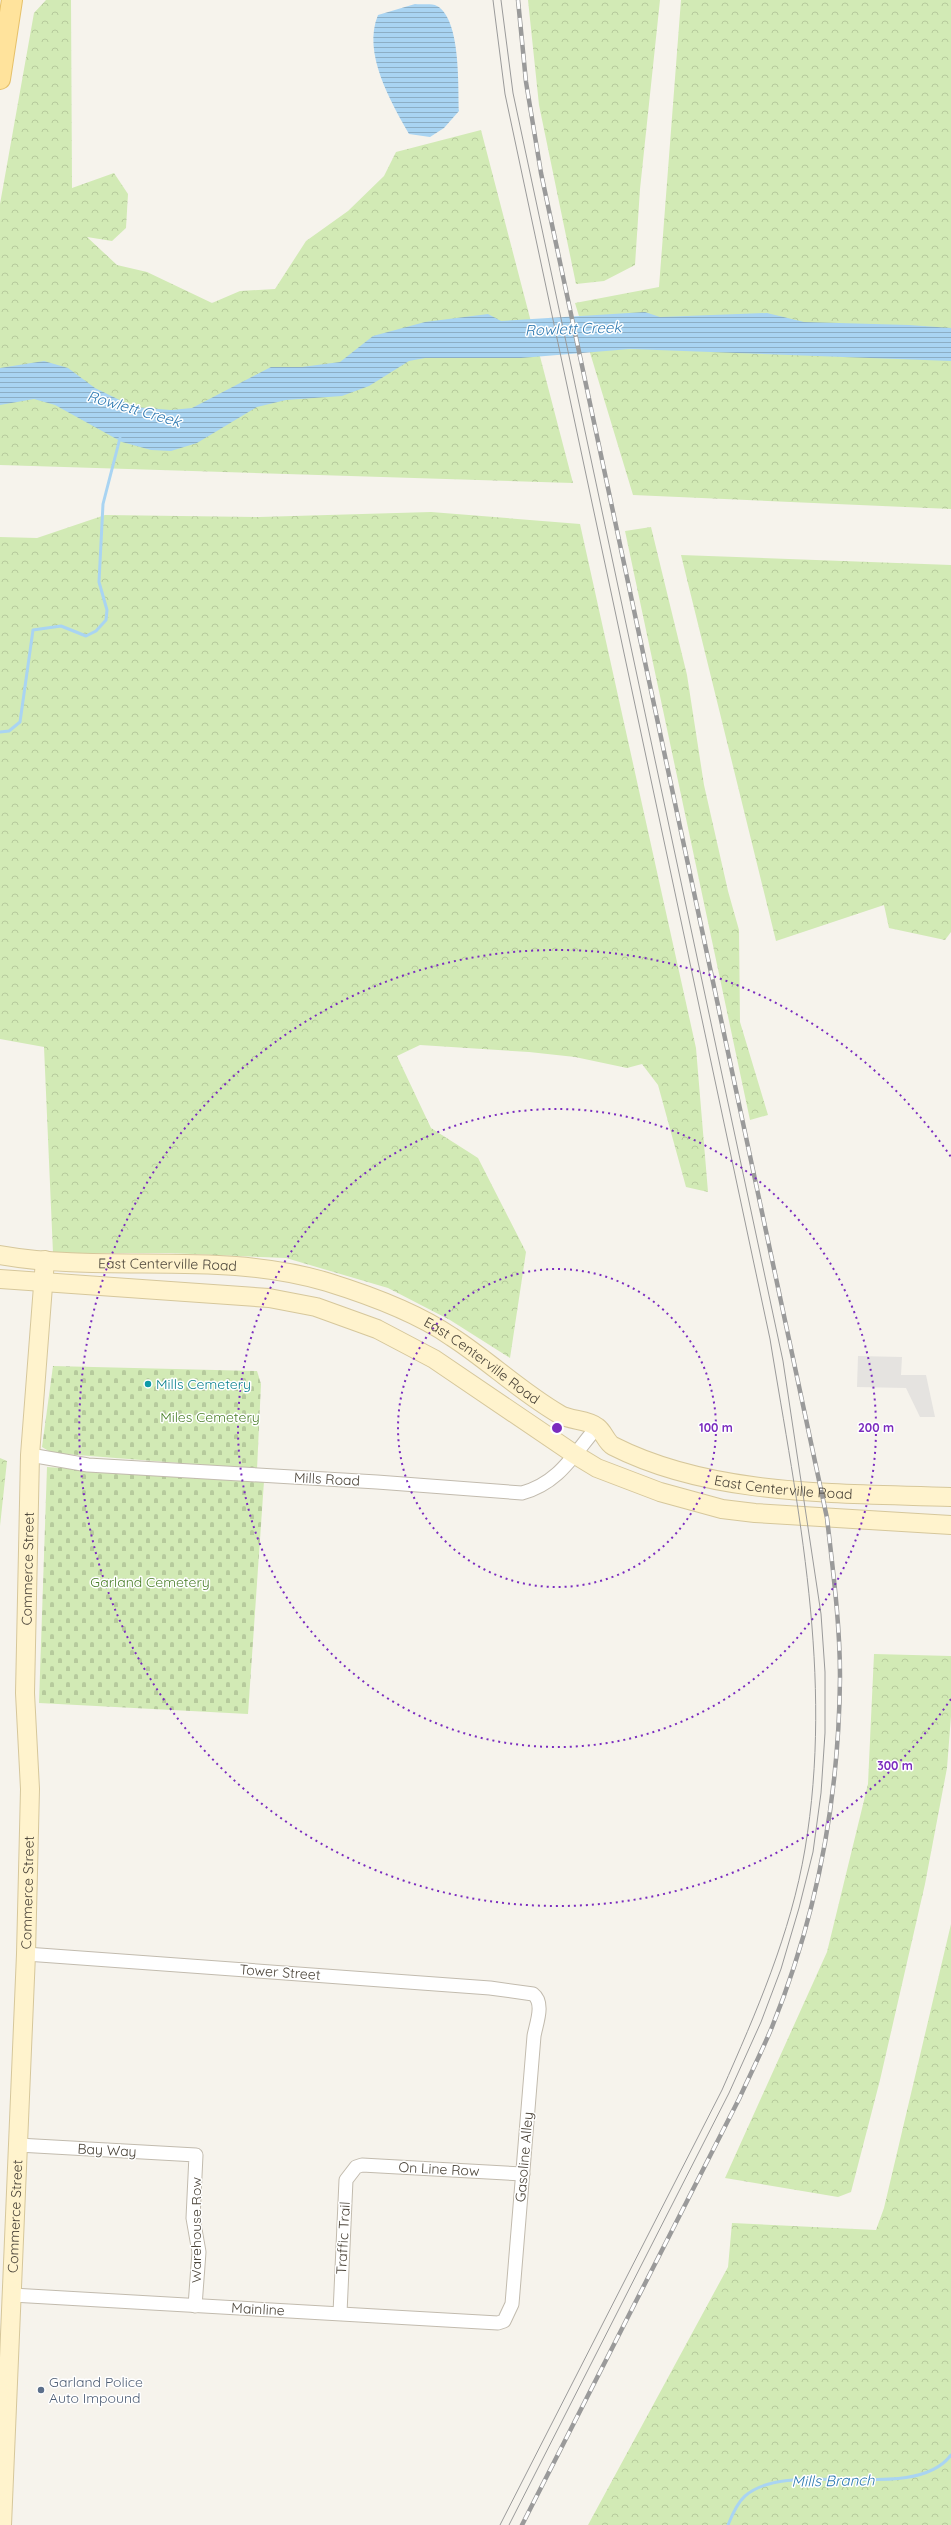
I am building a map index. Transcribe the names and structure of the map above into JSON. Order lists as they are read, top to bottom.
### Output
{
  "streets": {
    "main road": ["East Centerville Road", "Commerce Street"],
    "street": [
      "Mills Road",
      "Tower Street",
      "Bay Way",
      "Gasoline Alley",
      "On Line Row",
      "Warehouse Row",
      "Traffic Trail",
      "Mainline"
    ]
  },
  "crossings": [
    ["East Centerville Road", "Mills Road"],
    ["East Centerville Road", "Commerce Street"],
    ["Mills Road", "Commerce Street"],
    ["Commerce Street", "Tower Street"],
    ["Commerce Street", "Bay Way"],
    ["Commerce Street", "Mainline"],
    ["Tower Street", "Gasoline Alley"],
    ["Bay Way", "Warehouse Row"],
    ["Gasoline Alley", "On Line Row"],
    ["Gasoline Alley", "Mainline"],
    ["On Line Row", "Traffic Trail"],
    ["Warehouse Row", "Mainline"],
    ["Traffic Trail", "Mainline"]
  ],
  "water": ["Rowlett Creek", "Mills Branch"],
  "parks": ["Miles Cemetery", "Garland Cemetery"],
  "places": ["Mills Cemetery", "Garland Police Auto Impound"],
  "rings": ["100 m", "200 m", "300 m"]
}
